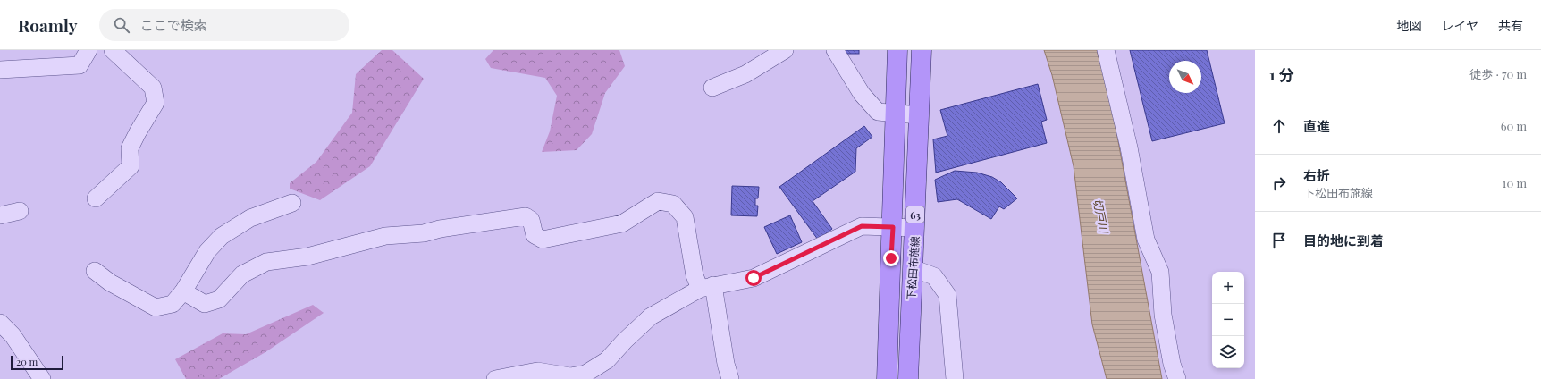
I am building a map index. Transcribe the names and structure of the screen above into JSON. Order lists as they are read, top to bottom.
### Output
{
  "streets": {
    "main road": ["63", "下松田布施線"]
  },
  "water": ["切戸川"],
  "scale_bar": "20 m",
  "north": "bottom right",
  "page": {
    "header": "Roamly",
    "search": "ここで検索",
    "nav": ["地図", "レイヤ", "共有"],
    "heading": ["1 分", "徒歩 · 70 m"],
    "list": [
      ["直進", "60 m"],
      ["右折", "下松田布施線", "10 m"],
      "目的地に到着"
    ],
    "map_buttons": ["+", "−"],
    "scale": "20 m"
  }
}
